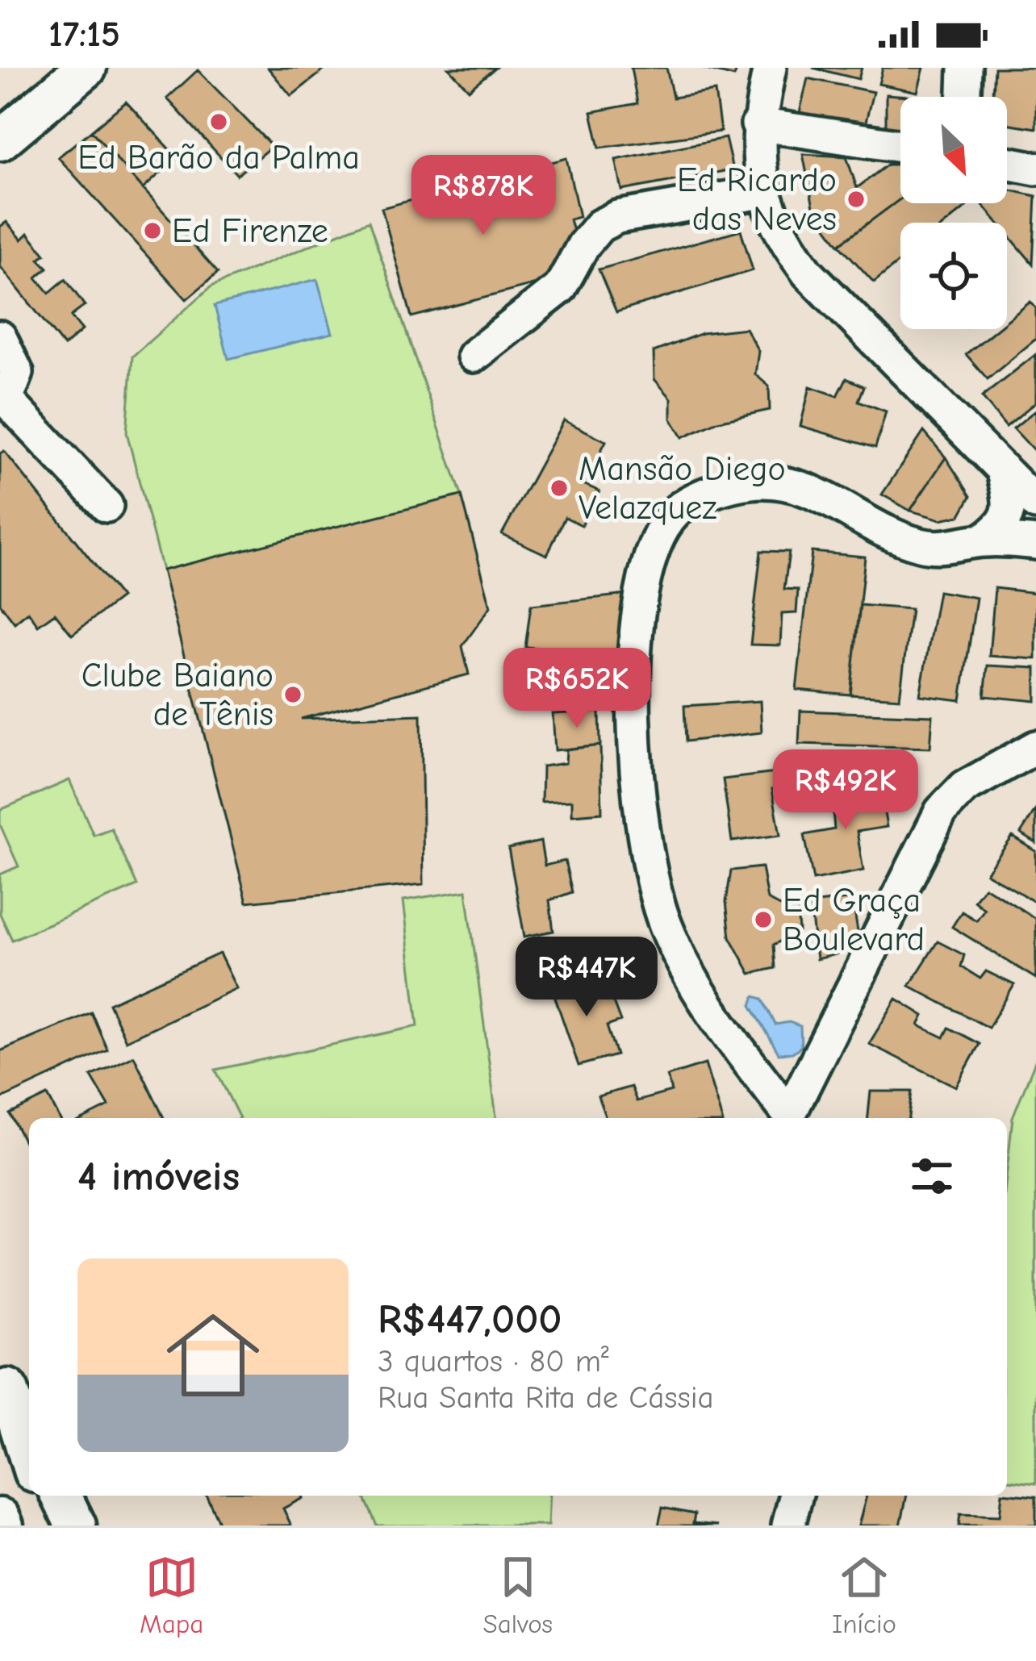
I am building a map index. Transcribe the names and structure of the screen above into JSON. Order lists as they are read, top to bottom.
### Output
{
  "places": [
    "Ed Barão da Palma",
    "Ed Ricardo das Neves",
    "Ed Firenze",
    "Mansão Diego Velazquez",
    "Clube Baiano de Tênis",
    "Ed Graça Boulevard"
  ],
  "north": "bottom right",
  "page": {
    "status": "17:15",
    "price": [
      "R$878K",
      "R$652K",
      "R$492K",
      "R$447K"
    ],
    "heading": "4 imóveis",
    "list": [
      {
        "name": "R$447,000",
        "note": "3 quartos · 80 m² · Rua Santa Rita de Cássia"
      }
    ],
    "tabs": ["Mapa", "Salvos", "Início"]
  }
}
